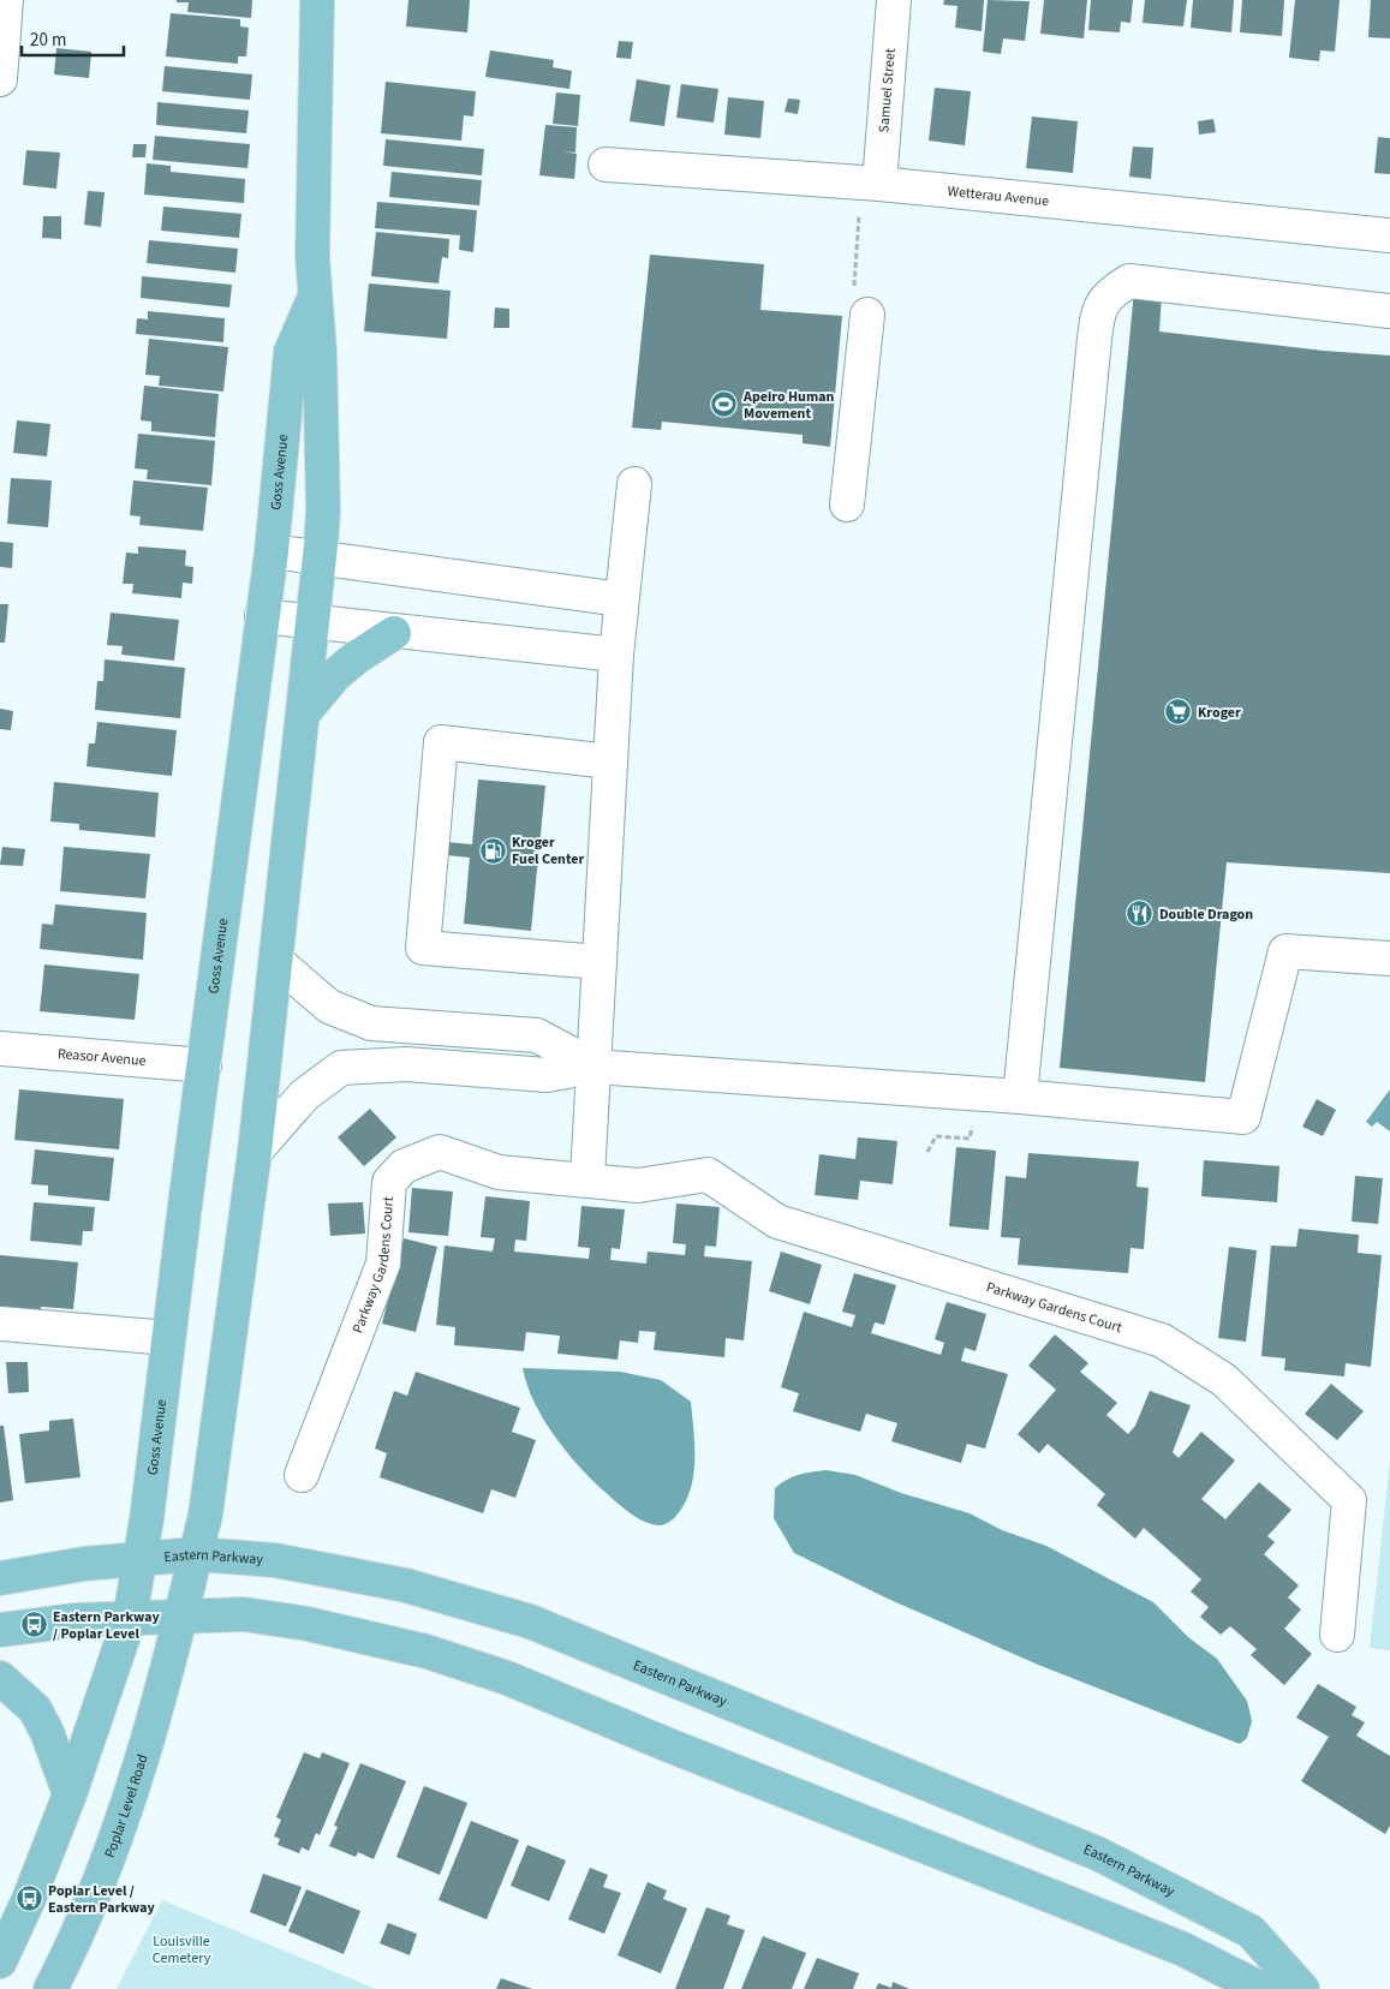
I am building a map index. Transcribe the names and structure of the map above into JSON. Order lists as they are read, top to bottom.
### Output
{
  "streets": {
    "main road": ["Goss Avenue", "Eastern Parkway", "Poplar Level Road"],
    "street": [
      "Samuel Street",
      "Wetterau Avenue",
      "Reasor Avenue",
      "Parkway Gardens Court"
    ]
  },
  "crossings": [
    ["Samuel Street", "Wetterau Avenue"],
    ["Goss Avenue", "Reasor Avenue"],
    ["Goss Avenue", "Eastern Parkway"],
    ["Goss Avenue", "Poplar Level Road"]
  ],
  "parks": ["Louisville Cemetery"],
  "places": {
    "sports": ["Apeiro Human Movement"],
    "supermarket": ["Kroger"],
    "fuel station": ["Kroger Fuel Center"],
    "restaurant": ["Double Dragon"],
    "bus stop": ["Eastern Parkway / Poplar Level", "Poplar Level / Eastern Parkway"]
  },
  "scale_bar": "20 m"
}
